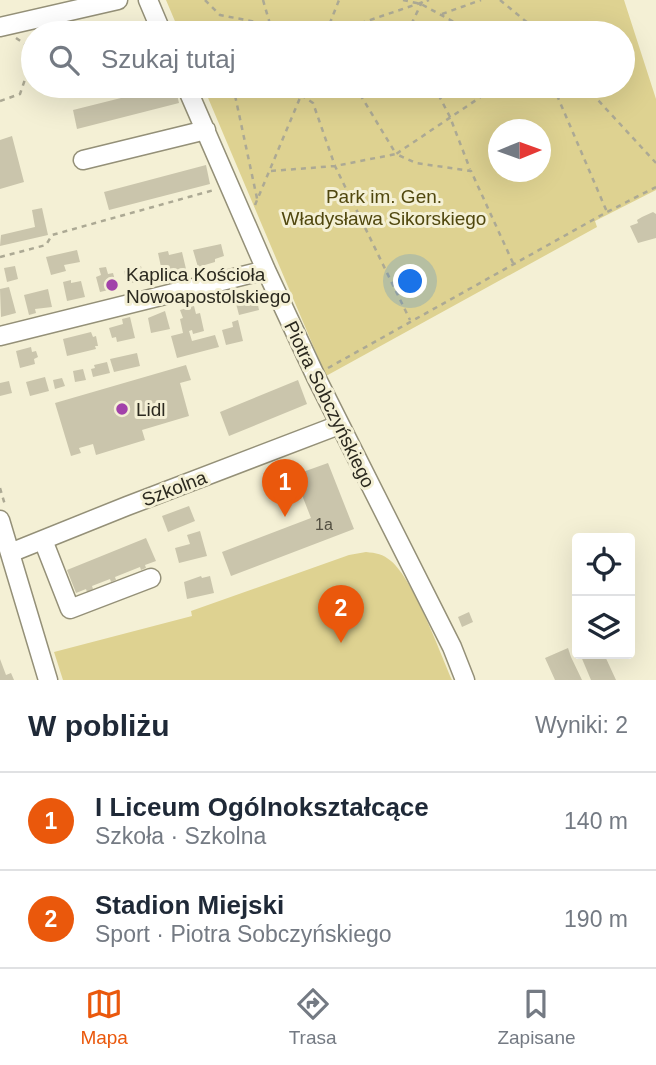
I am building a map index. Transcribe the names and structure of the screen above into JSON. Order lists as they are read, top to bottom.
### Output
{
  "streets": {
    "street": ["Piotra Sobczyńskiego", "Szkolna"]
  },
  "crossings": [
    ["Piotra Sobczyńskiego", "Szkolna"]
  ],
  "parks": ["Park im. Gen. Władysława Sikorskiego"],
  "places": ["Kaplica Kościoła Nowoapostolskiego", "Lidl"],
  "house_numbers": ["1a"],
  "north": "right",
  "page": {
    "search": "Szukaj tutaj",
    "pins": ["1", "2"],
    "heading": ["W pobliżu", "Wyniki: 2"],
    "list": [
      {
        "mark": "1",
        "name": "I Liceum Ogólnokształcące",
        "note": "Szkoła · Szkolna",
        "value": "140 m"
      },
      {
        "mark": "2",
        "name": "Stadion Miejski",
        "note": "Sport · Piotra Sobczyńskiego",
        "value": "190 m"
      }
    ],
    "nav": ["Mapa", "Trasa", "Zapisane"]
  }
}
